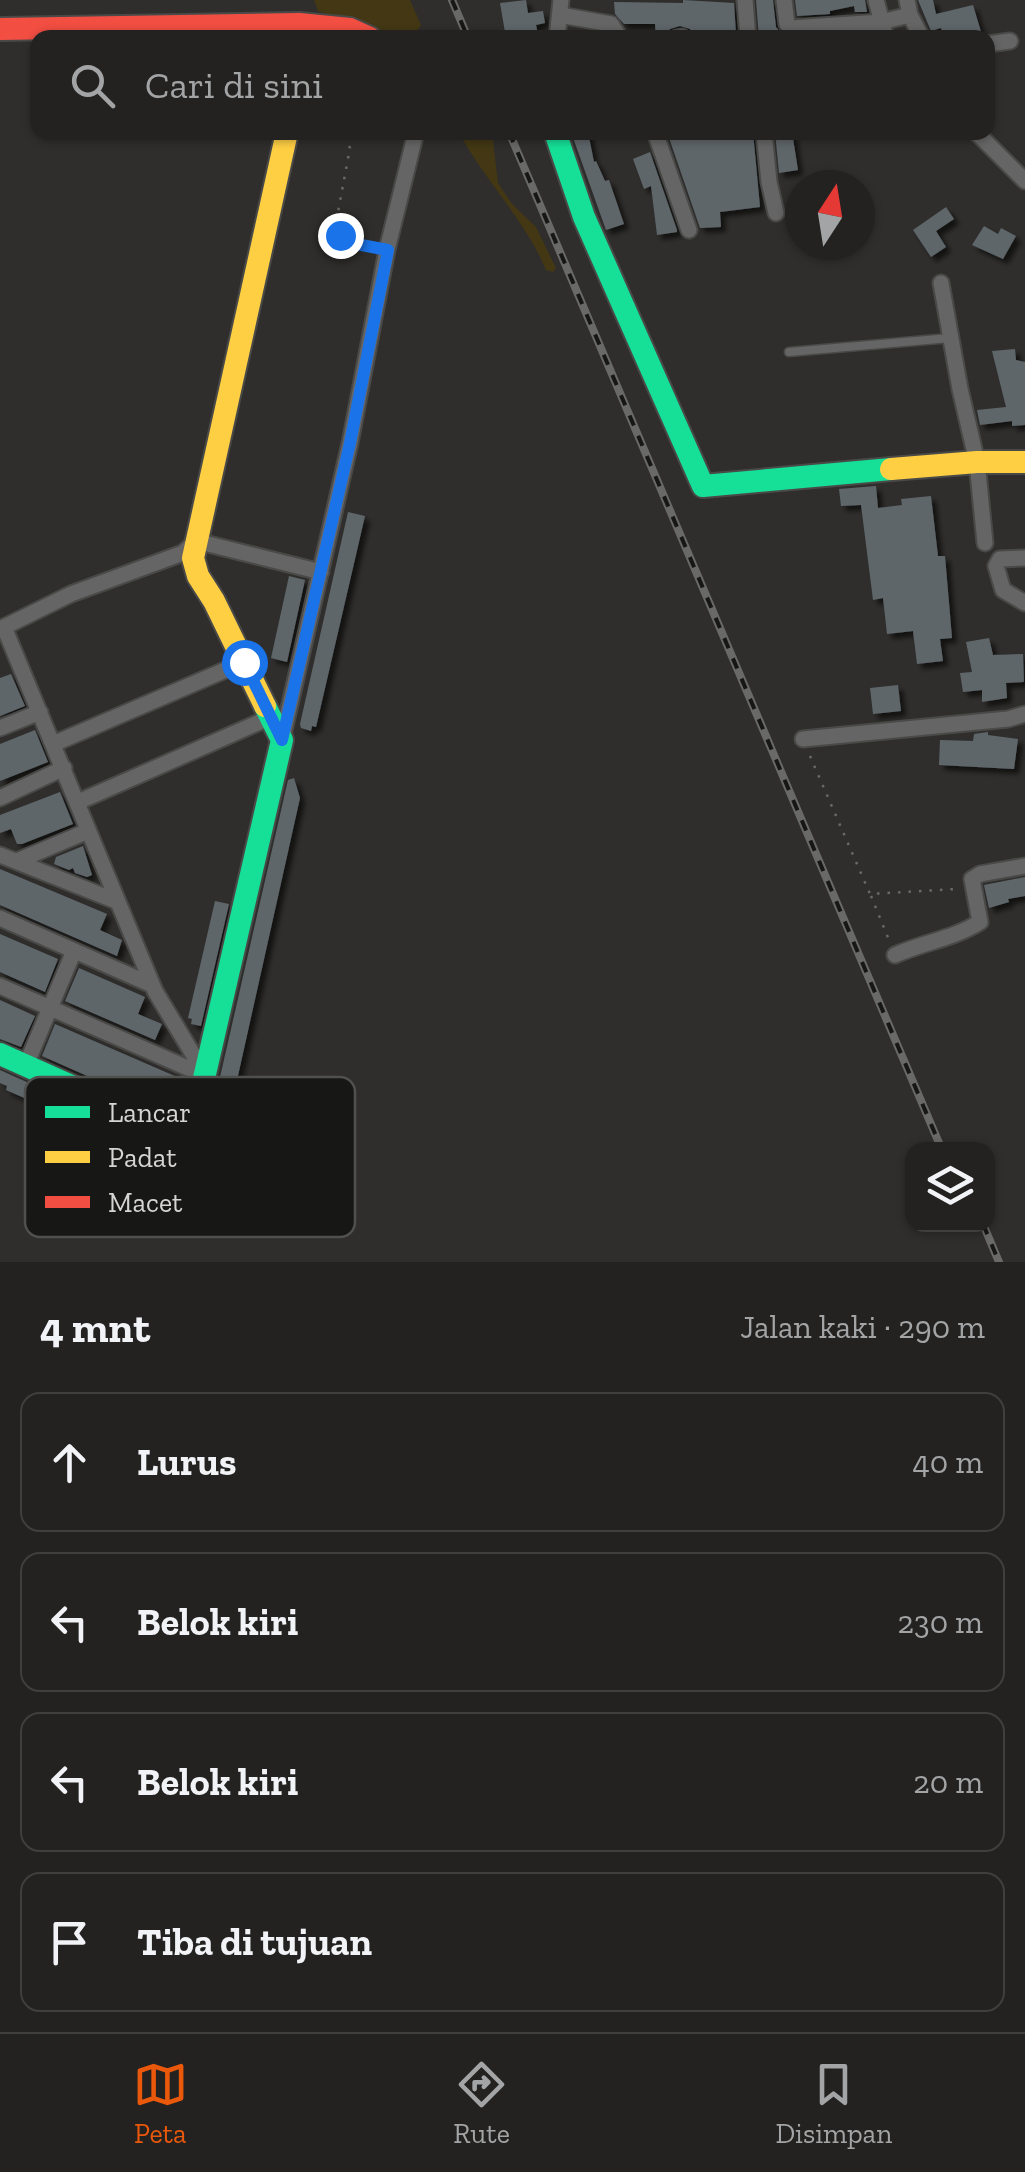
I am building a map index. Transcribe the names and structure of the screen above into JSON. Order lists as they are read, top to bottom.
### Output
{
  "legend": ["Lancar", "Padat", "Macet"],
  "north": "top",
  "page": {
    "search": "Cari di sini",
    "heading": ["4 mnt", "Jalan kaki · 290 m"],
    "list": [
      ["Lurus", "40 m"],
      ["Belok kiri", "230 m"],
      ["Belok kiri", "20 m"],
      "Tiba di tujuan"
    ],
    "nav": ["Peta", "Rute", "Disimpan"]
  }
}
